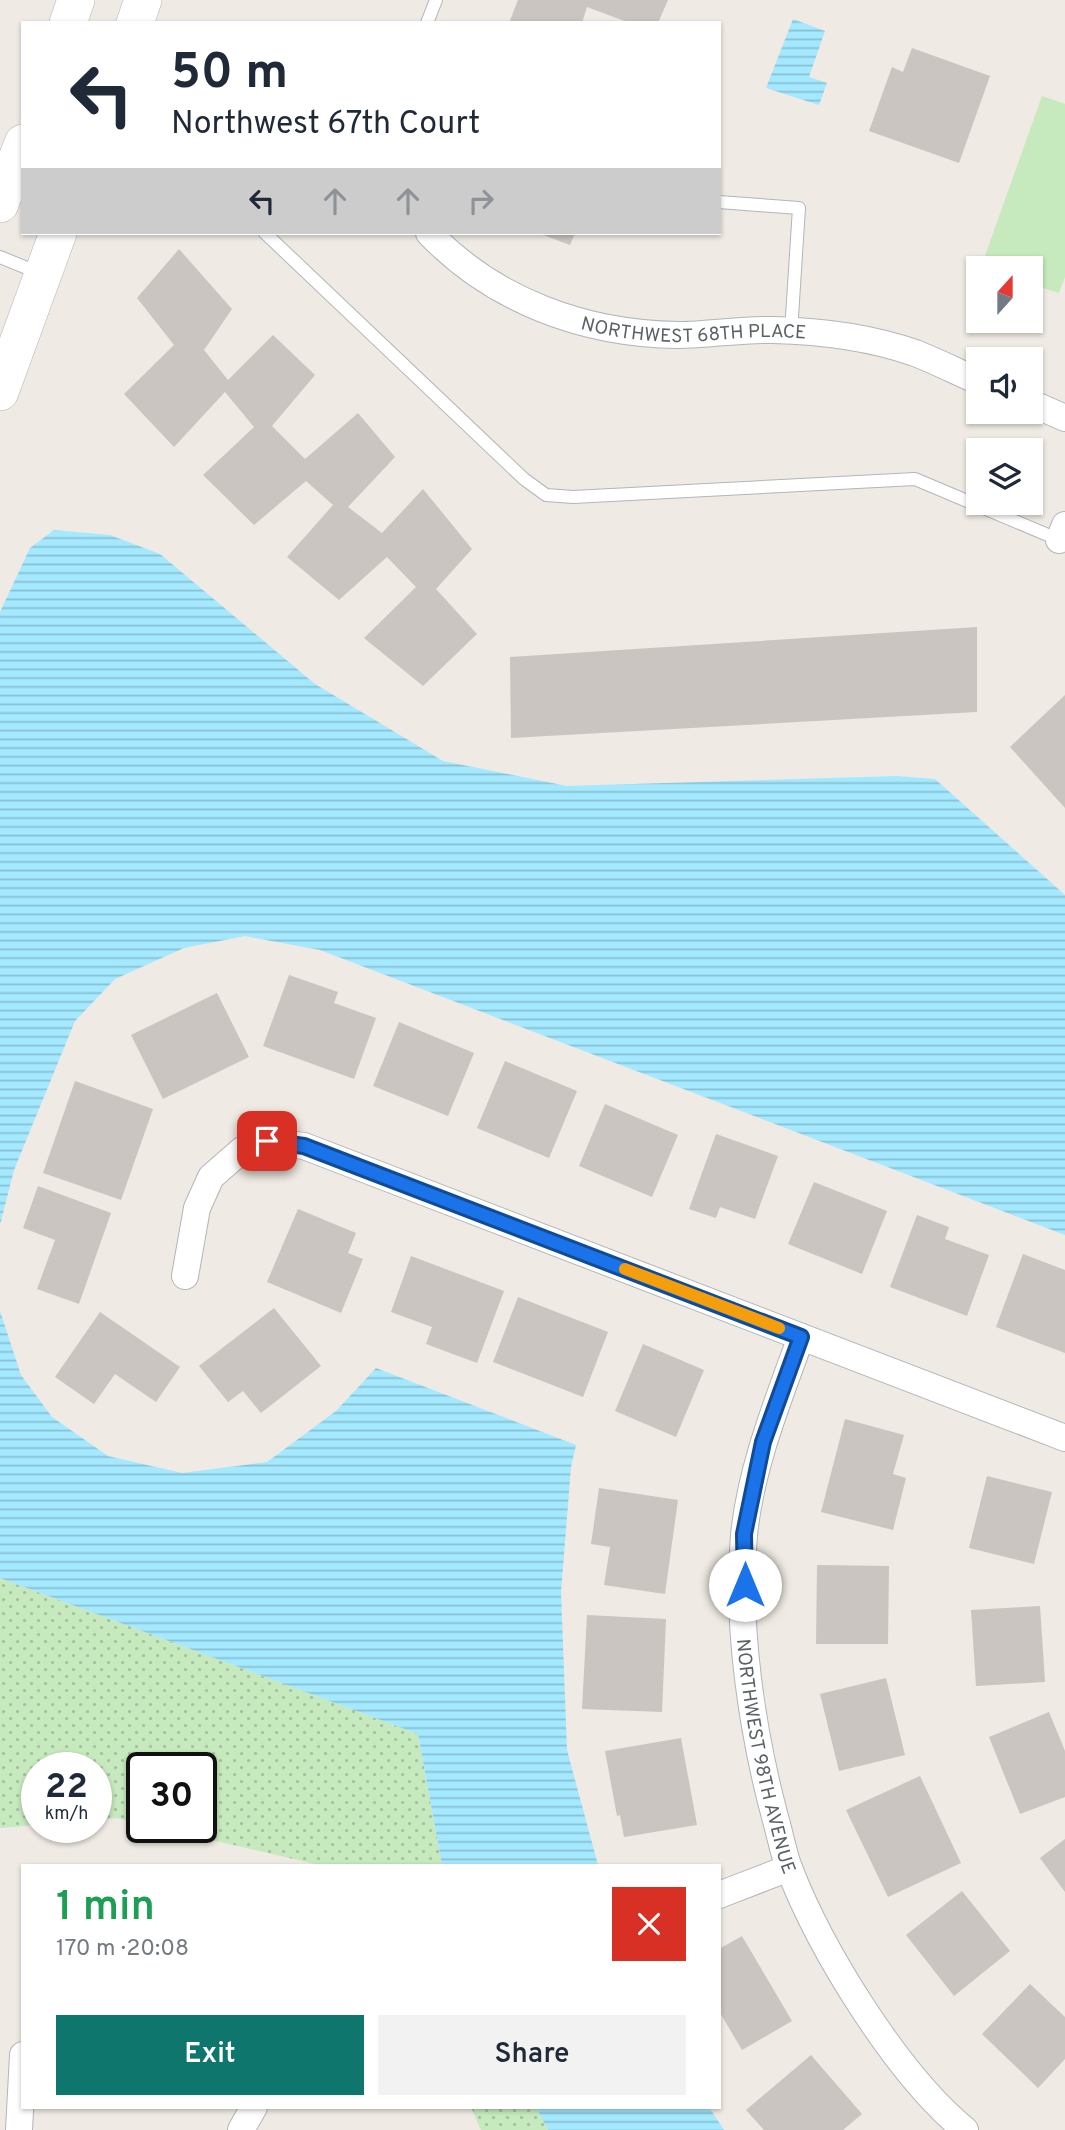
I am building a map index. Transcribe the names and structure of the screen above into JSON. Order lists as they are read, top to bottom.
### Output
{
  "streets": {
    "street": ["NORTHWEST 68TH PLACE", "NORTHWEST 98TH AVENUE"]
  },
  "north": "top",
  "page": {
    "turn": ["50 m", "Northwest 67th Court"],
    "speed": "22 km/h",
    "limit": "30",
    "heading": ["1 min", "170 m · 20:08"],
    "buttons": ["Exit", "Share"]
  }
}
